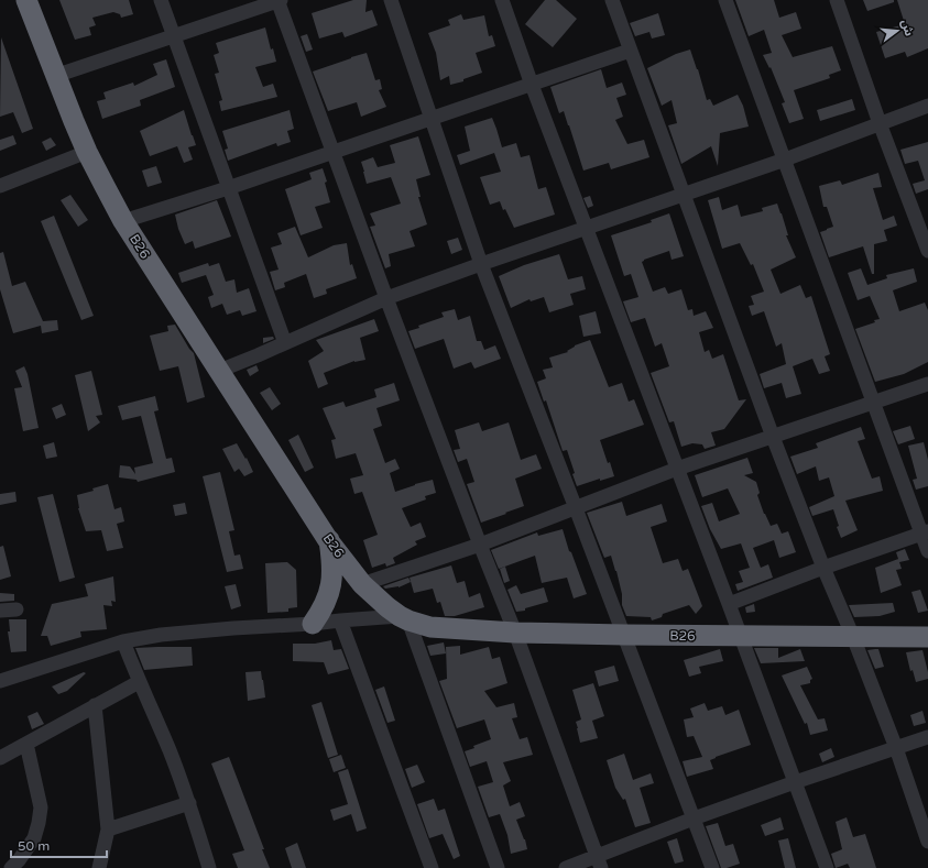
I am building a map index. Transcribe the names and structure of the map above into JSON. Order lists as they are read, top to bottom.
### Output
{
  "streets": {
    "highway": ["B26"]
  },
  "scale_bar": "50 m",
  "north": "right"
}
